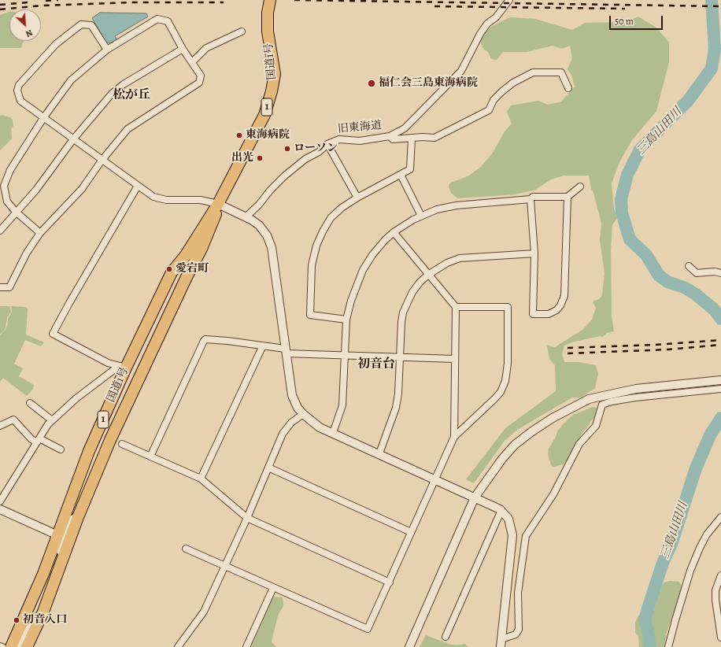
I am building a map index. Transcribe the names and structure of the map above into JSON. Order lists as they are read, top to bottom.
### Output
{
  "streets": {
    "highway": ["国道1号", "1"],
    "street": ["旧東海道"]
  },
  "districts": ["松が丘", "初音台"],
  "water": ["三島山田川"],
  "places": [
    "福仁会三島東海病院",
    "東海病院",
    "ローソン",
    "出光",
    "愛宕町",
    "初音入口"
  ],
  "scale_bar": "50 m",
  "north": "bottom right"
}
